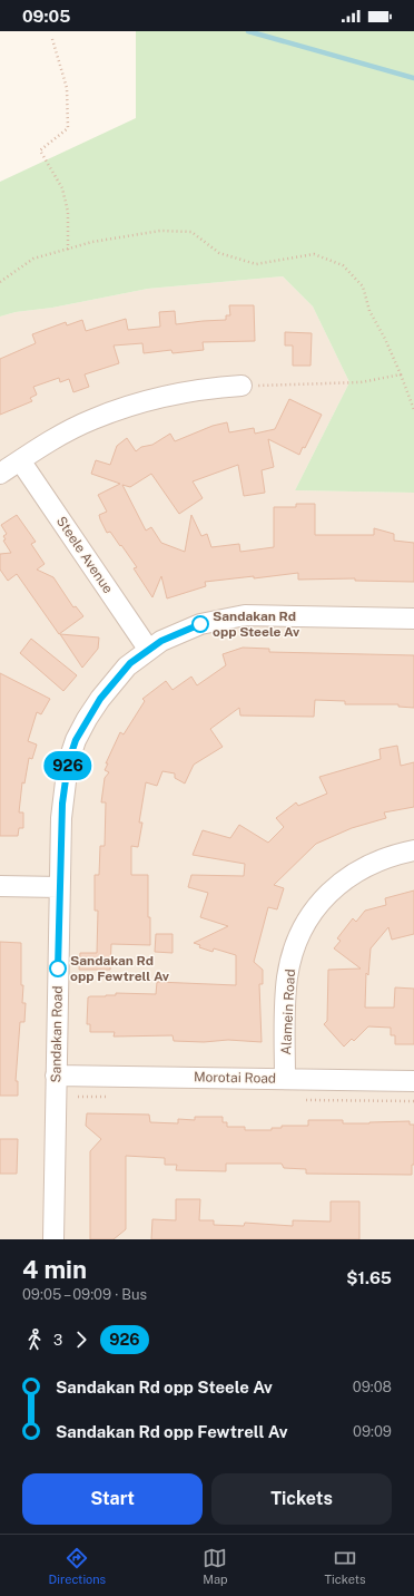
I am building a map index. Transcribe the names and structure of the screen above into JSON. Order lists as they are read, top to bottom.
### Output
{
  "streets": {
    "street": [
      "Steele Avenue",
      "Alamein Road",
      "Sandakan Road",
      "Morotai Road"
    ]
  },
  "crossings": [
    ["Steele Avenue", "Sandakan Road"],
    ["Alamein Road", "Morotai Road"],
    ["Sandakan Road", "Morotai Road"]
  ],
  "places": ["Sandakan Rd opp Steele Av", "Sandakan Rd opp Fewtrell Av"],
  "lines": ["bus line 926"],
  "page": {
    "status": "09:05",
    "on_map": "926",
    "heading": ["4 min", "09:05 – 09:09 · Bus", "$1.65"],
    "legs": ["3", "926"],
    "list": [
      {
        "name": "Sandakan Rd opp Steele Av",
        "value": "09:08"
      },
      {
        "name": "Sandakan Rd opp Fewtrell Av",
        "value": "09:09"
      }
    ],
    "buttons": ["Start", "Tickets"],
    "tabs": ["Directions", "Map", "Tickets"]
  }
}
